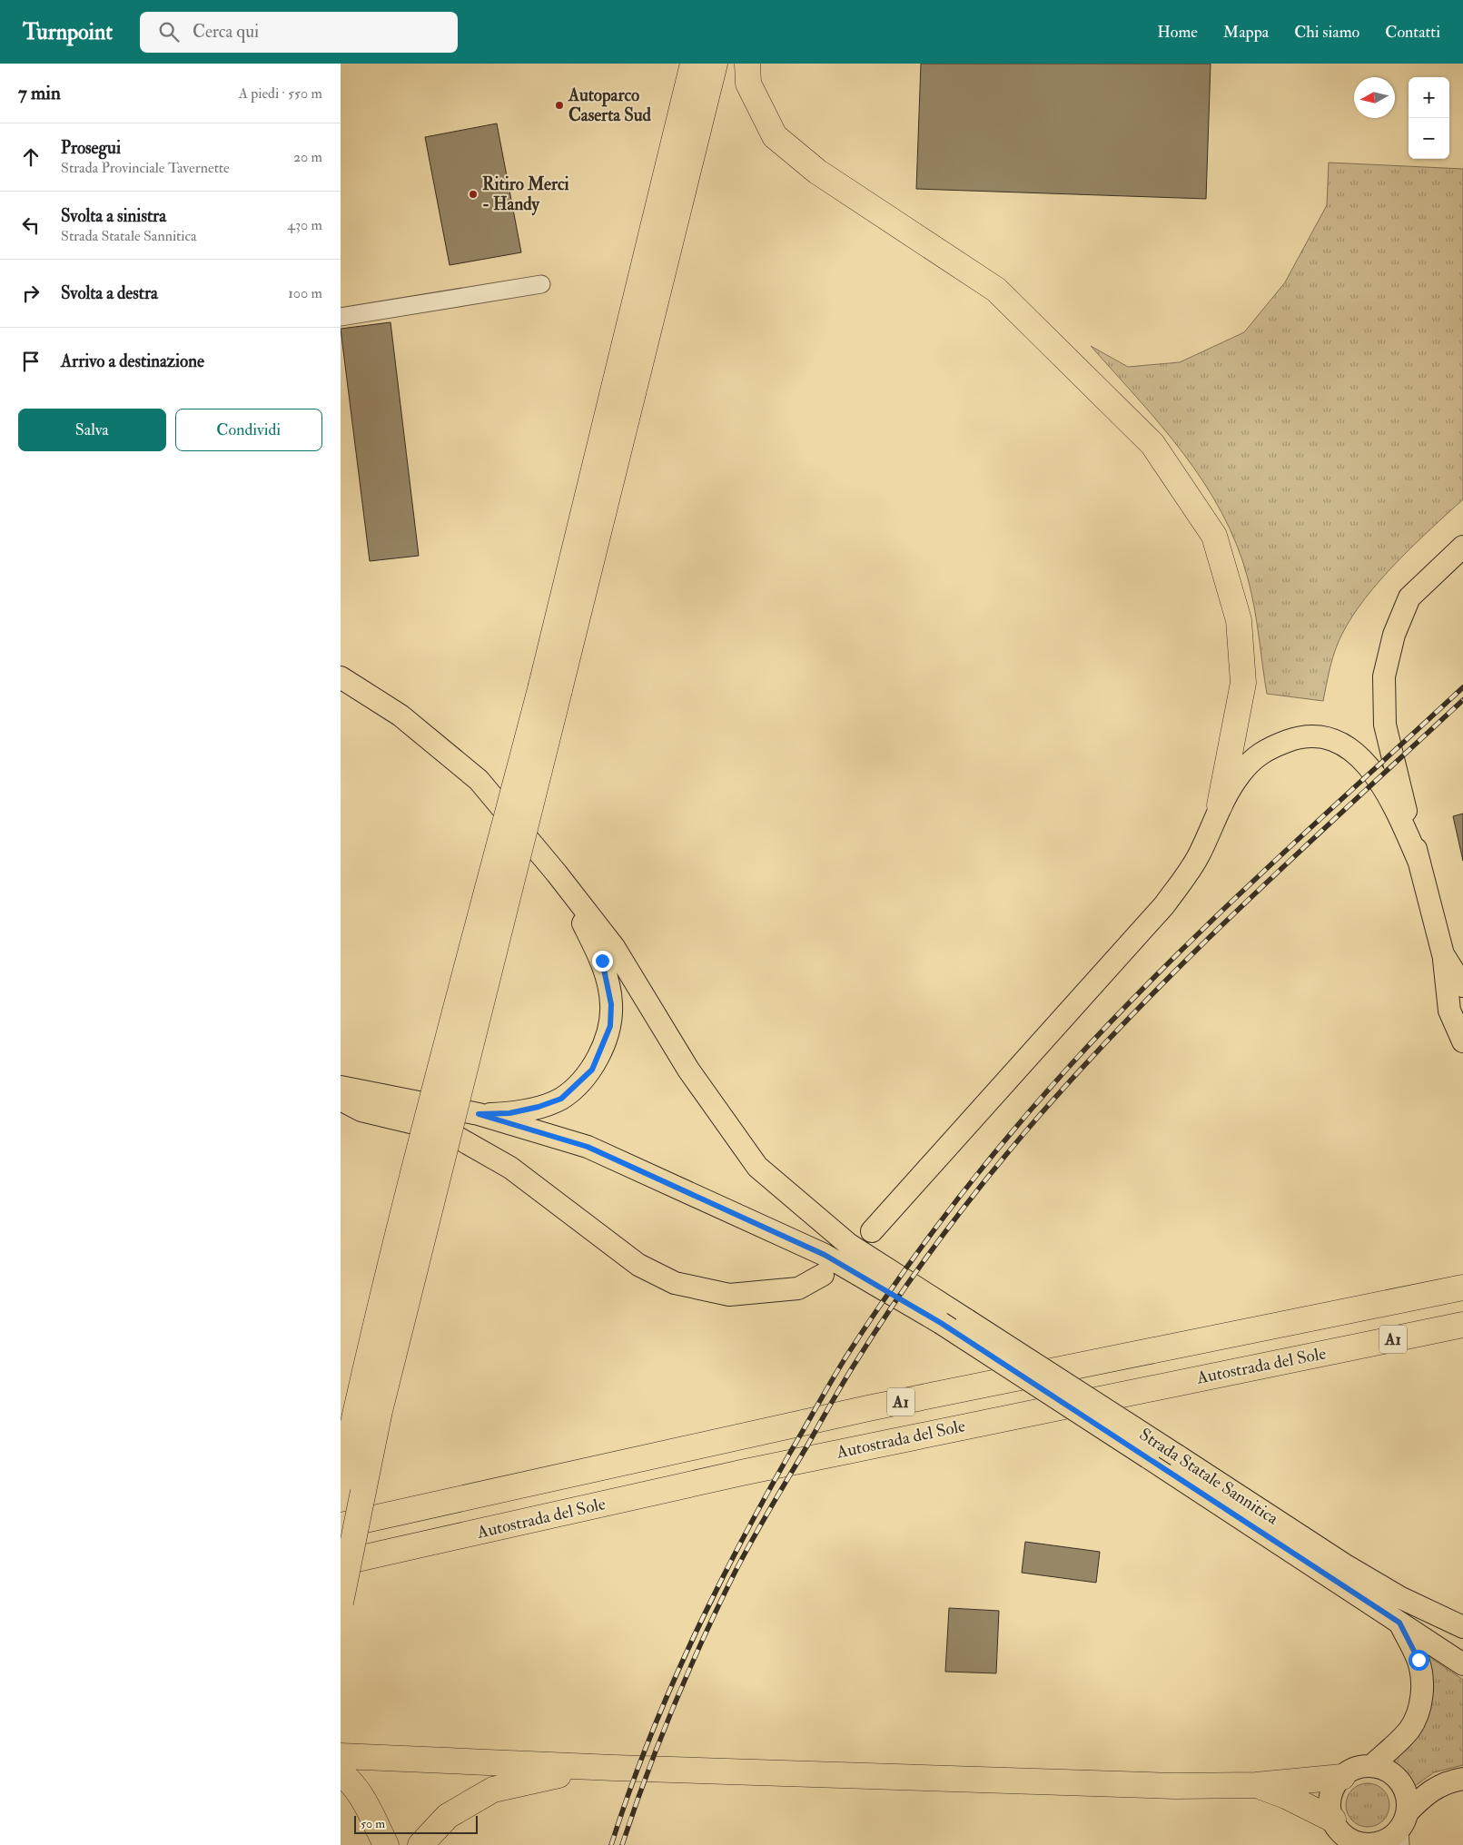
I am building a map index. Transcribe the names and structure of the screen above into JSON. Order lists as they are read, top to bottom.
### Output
{
  "streets": {
    "highway": ["A1", "Autostrada del Sole"],
    "main road": ["Strada Statale Sannitica"]
  },
  "places": ["Autoparco Caserta Sud", "Ritiro Merci - Handy"],
  "scale_bar": "50 m",
  "north": "left",
  "page": {
    "header": "Turnpoint",
    "search": "Cerca qui",
    "nav": [
      "Home",
      "Mappa",
      "Chi siamo",
      "Contatti"
    ],
    "heading": ["7 min", "A piedi · 550 m"],
    "map_buttons": ["+", "−"],
    "list": [
      ["Prosegui", "Strada Provinciale Tavernette", "20 m"],
      ["Svolta a sinistra", "Strada Statale Sannitica", "430 m"],
      ["Svolta a destra", "100 m"],
      "Arrivo a destinazione"
    ],
    "buttons": ["Salva", "Condividi"],
    "scale": "50 m"
  }
}
